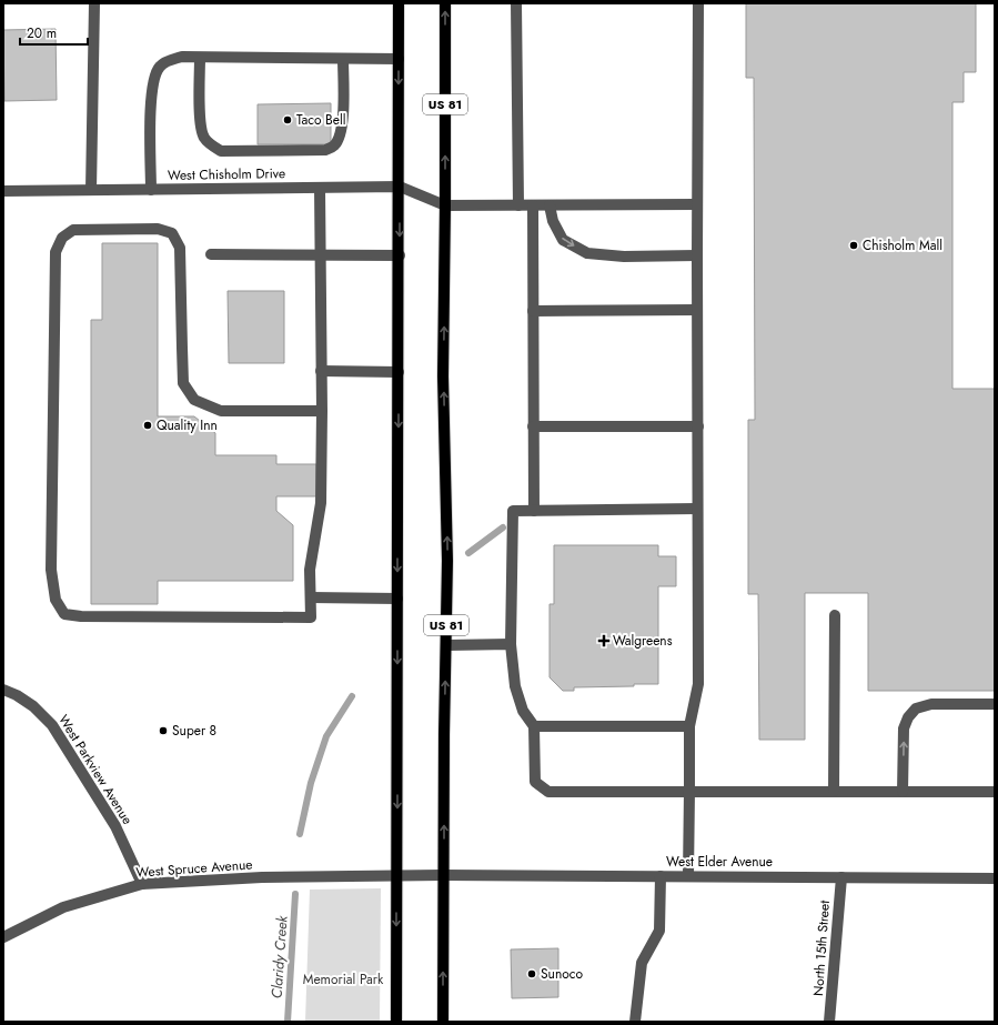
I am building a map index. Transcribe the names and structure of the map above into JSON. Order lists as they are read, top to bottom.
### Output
{
  "streets": {
    "main road": ["US 81"],
    "street": [
      "West Chisholm Drive",
      "West Parkview Avenue",
      "West Elder Avenue",
      "West Spruce Avenue",
      "North 15th Street"
    ]
  },
  "crossings": [
    ["US 81", "West Chisholm Drive"],
    ["US 81", "West Elder Avenue"],
    ["West Parkview Avenue", "West Spruce Avenue"],
    ["West Elder Avenue", "West Spruce Avenue"],
    ["West Elder Avenue", "North 15th Street"]
  ],
  "water": ["Claridy Creek"],
  "parks": ["Memorial Park"],
  "places": {
    "other": [
      "Taco Bell",
      "Chisholm Mall",
      "Quality Inn",
      "Super 8",
      "Sunoco"
    ],
    "health": ["Walgreens"]
  },
  "scale_bar": "20 m"
}
